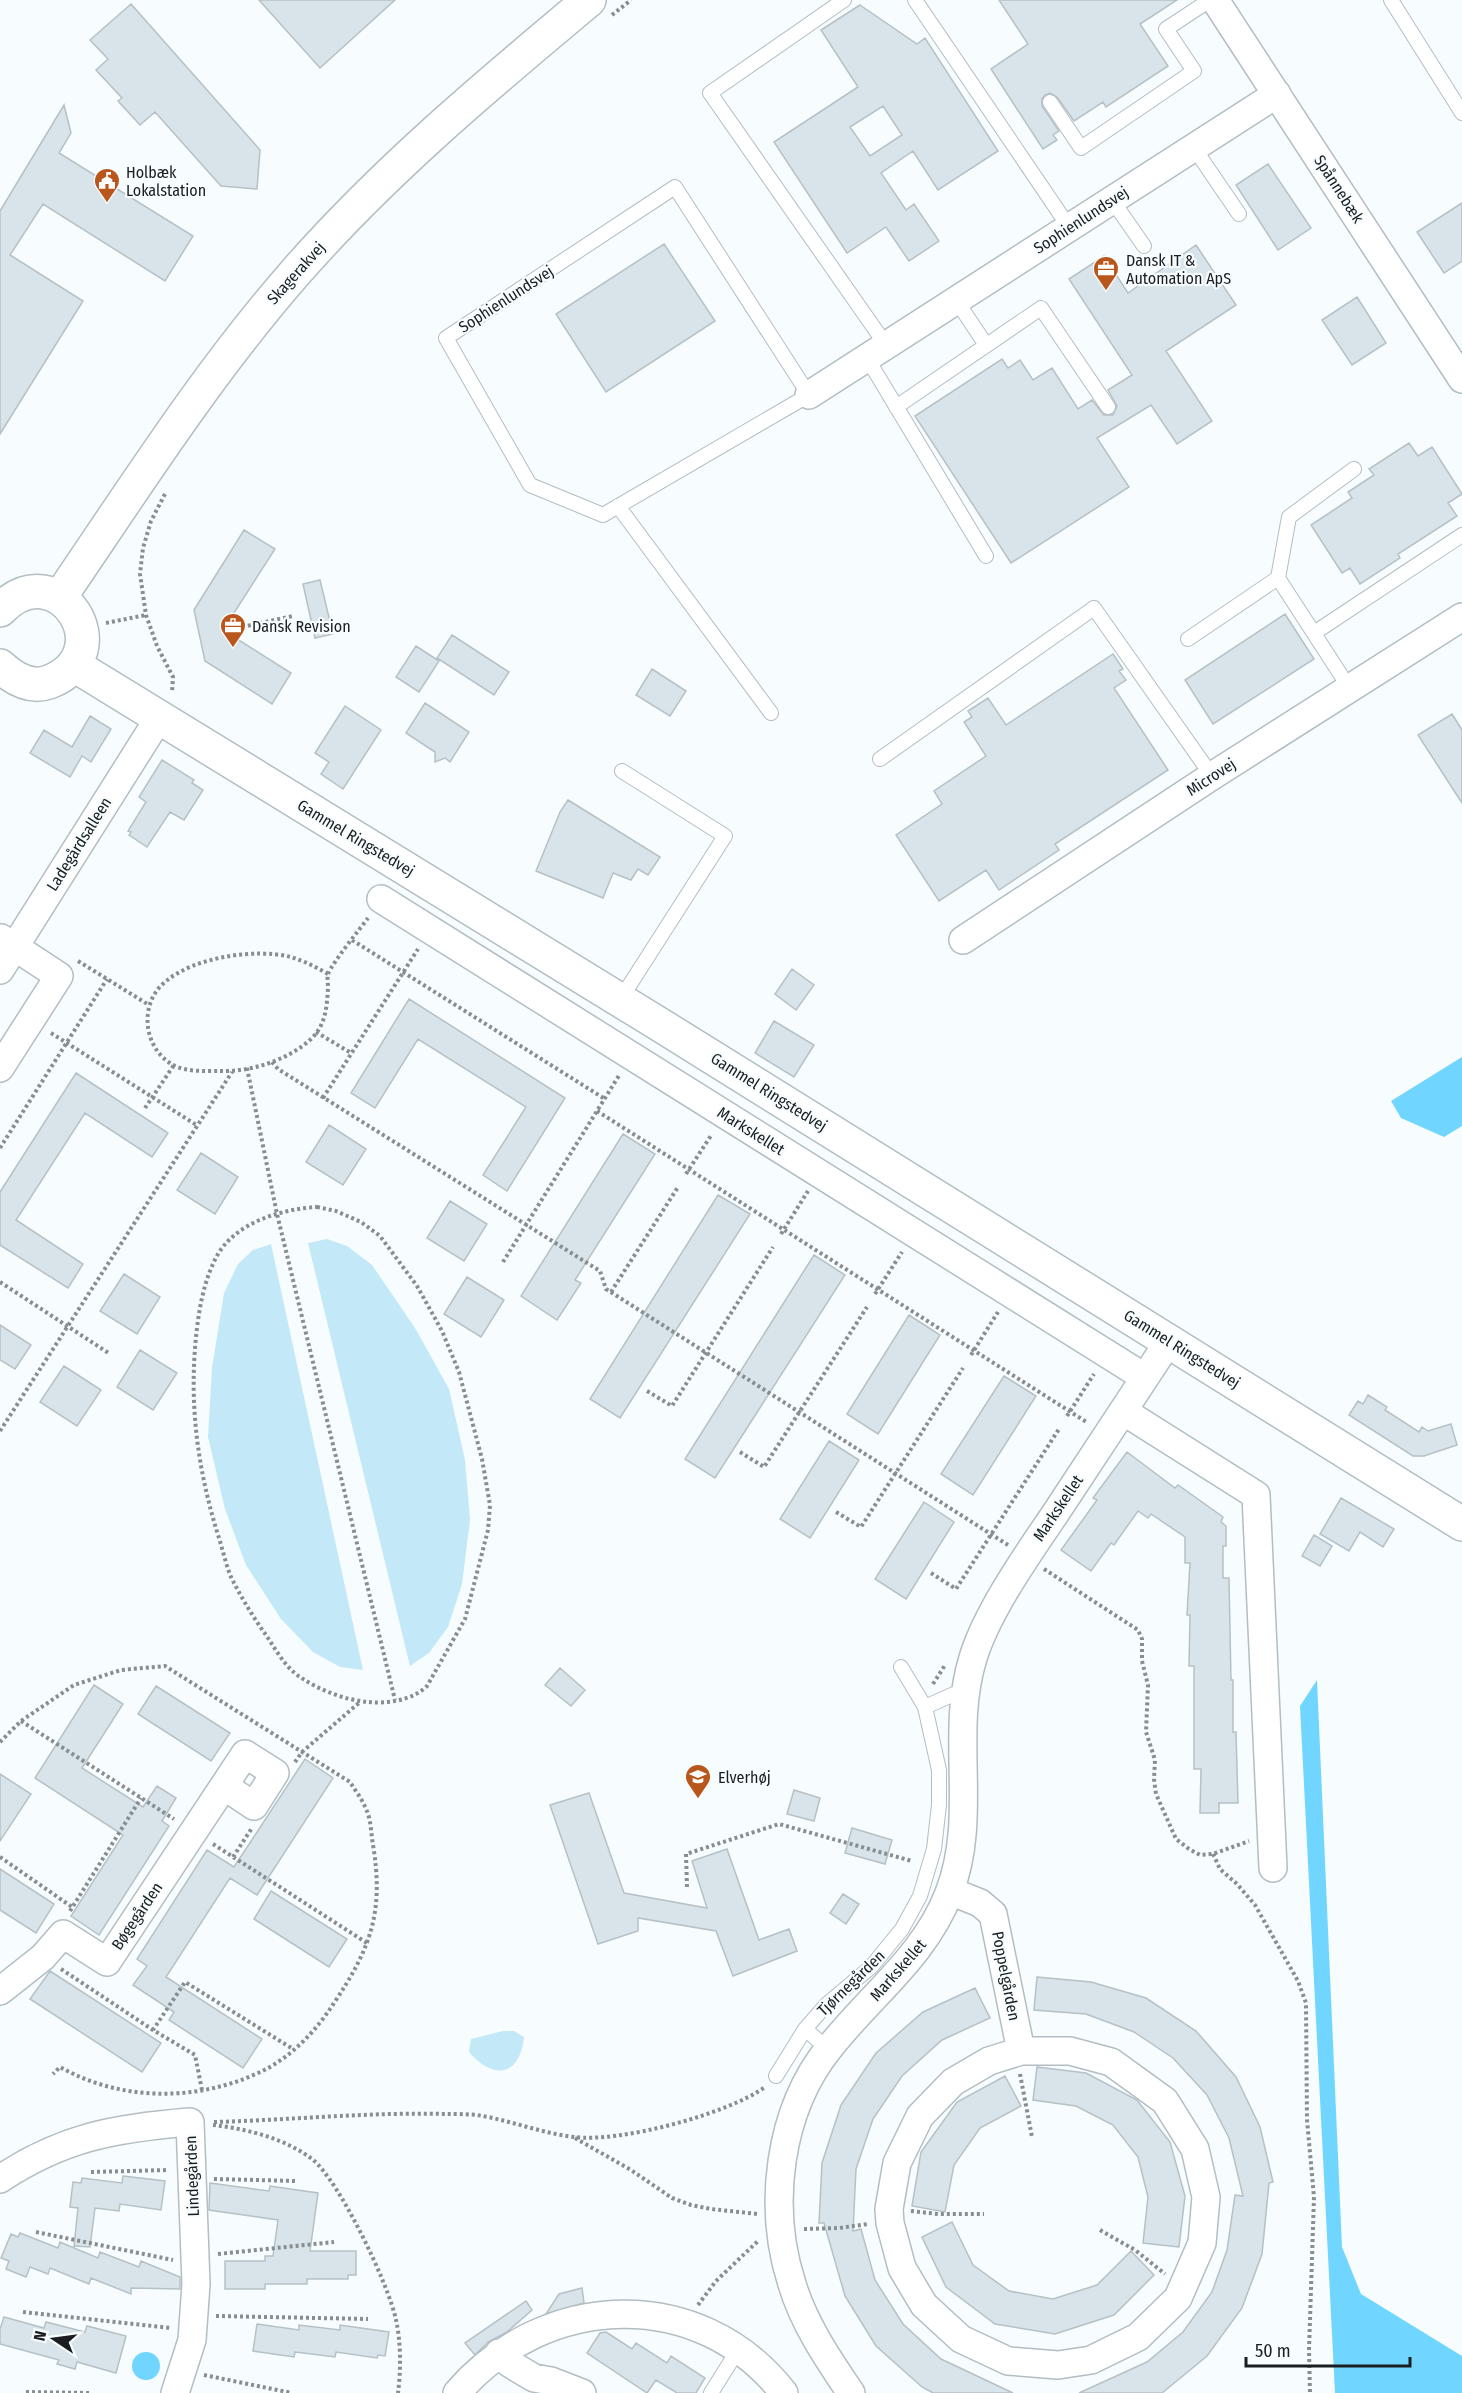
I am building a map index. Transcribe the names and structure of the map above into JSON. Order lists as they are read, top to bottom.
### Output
{
  "streets": {
    "street": [
      "Spånnebæk",
      "Sophienlundsvej",
      "Skagerakvej",
      "Microvej",
      "Gammel Ringstedvej",
      "Ladegårdsalleen",
      "Markskellet",
      "Bøgegården",
      "Poppelgården",
      "Lindegården"
    ],
    "lane": ["Tjørnegården"]
  },
  "crossings": [
    ["Spånnebæk", "Sophienlundsvej"],
    ["Gammel Ringstedvej", "Ladegårdsalleen"],
    ["Gammel Ringstedvej", "Markskellet"],
    ["Markskellet", "Poppelgården"],
    ["Markskellet", "Tjørnegården"]
  ],
  "places": {
    "public building": ["Holbæk Lokalstation"],
    "office": ["Dansk IT & Automation ApS", "Dansk Revision"],
    "school or university": ["Elverhøj"]
  },
  "scale_bar": "50 m",
  "north": "left"
}
